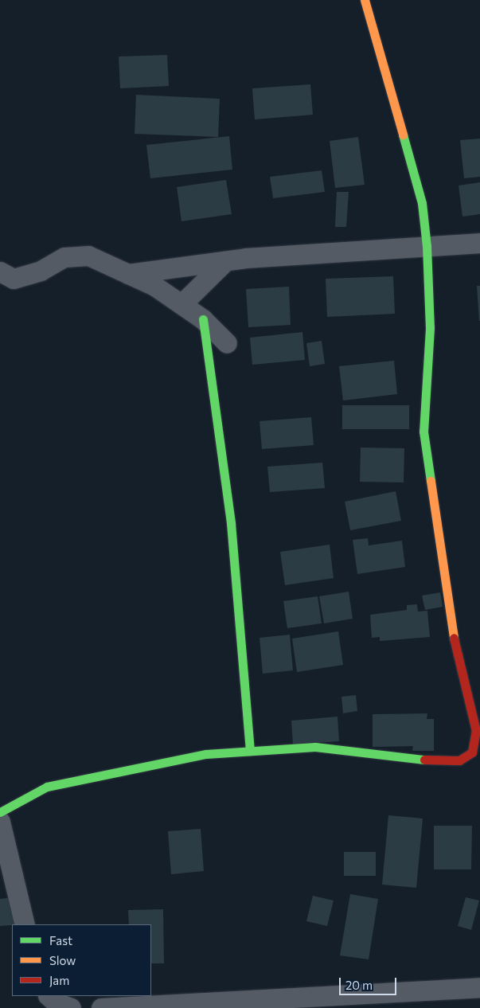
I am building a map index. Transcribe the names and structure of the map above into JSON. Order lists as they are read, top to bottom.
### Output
{
  "legend": ["Fast", "Slow", "Jam"],
  "scale_bar": "20 m"
}
